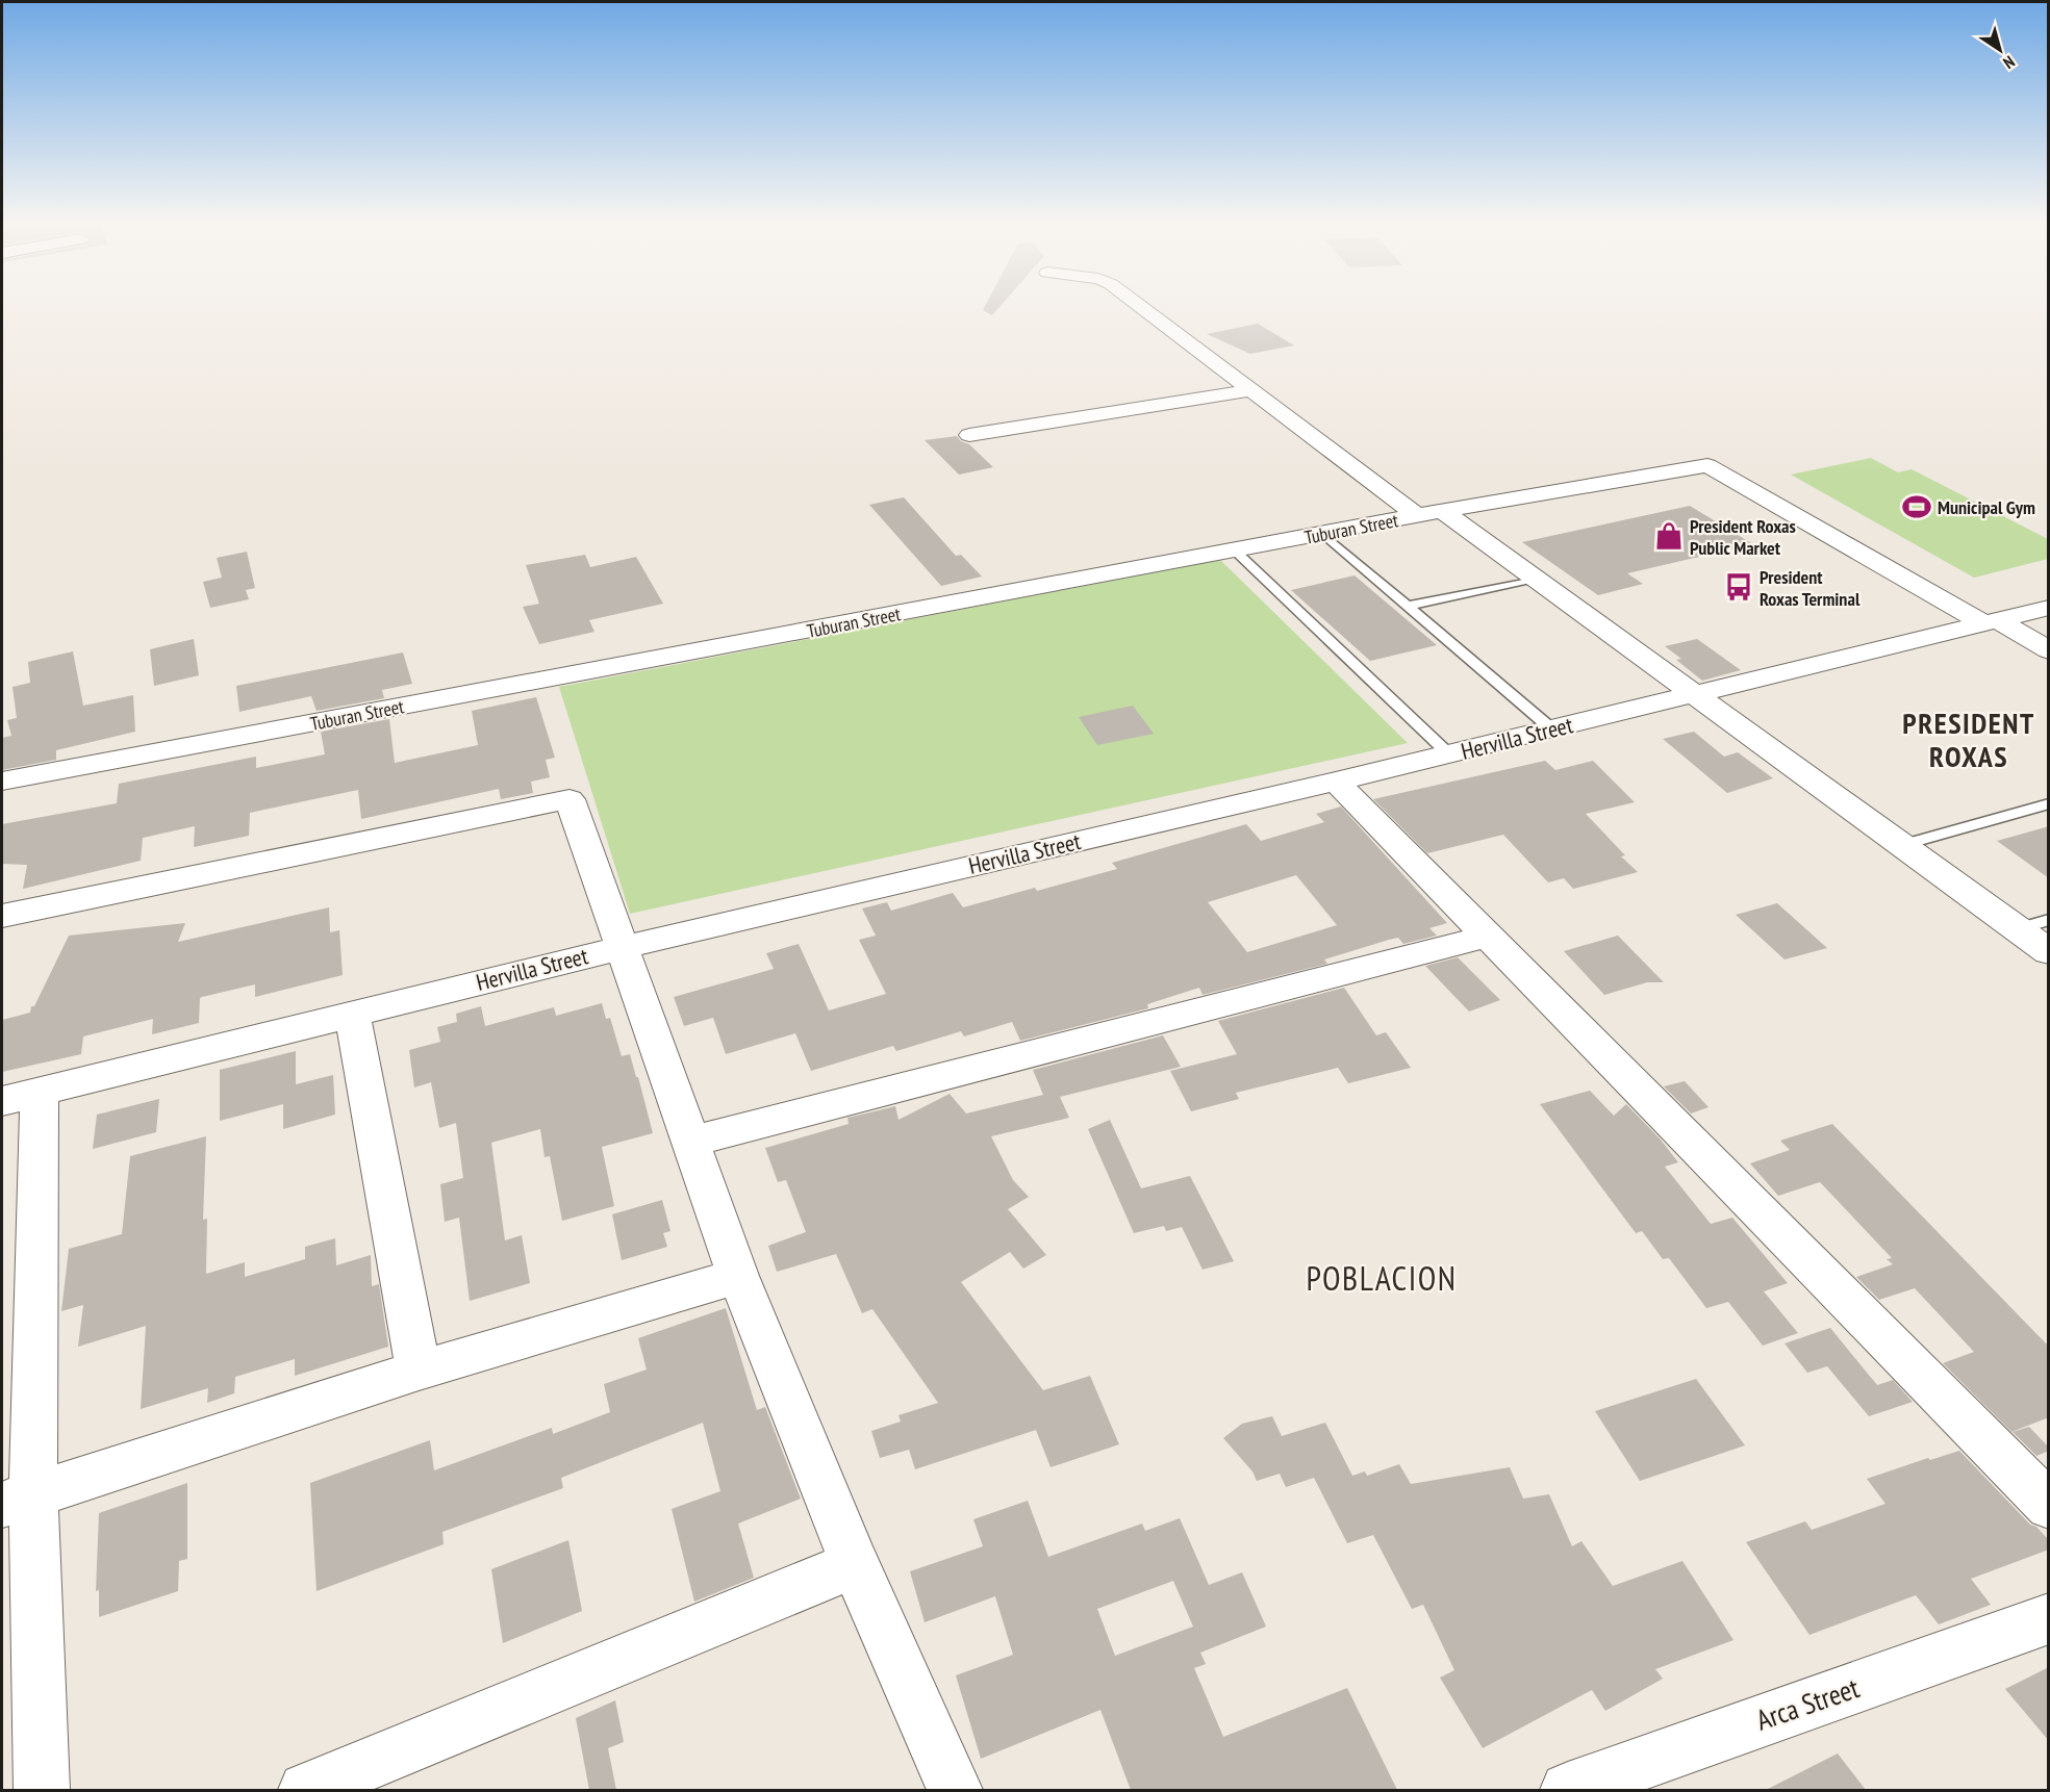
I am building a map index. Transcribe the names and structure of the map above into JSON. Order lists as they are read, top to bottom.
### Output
{
  "streets": {
    "street": ["Tuburan Street", "Hervilla Street", "Arca Street"]
  },
  "crossings": [
    ["Tuburan Street", "Hervilla Street"]
  ],
  "districts": ["PRESIDENT ROXAS", "POBLACION"],
  "places": {
    "sports": ["Municipal Gym"],
    "shop": ["President Roxas Public Market"],
    "bus stop": ["President Roxas Terminal"]
  },
  "north": "bottom right"
}
